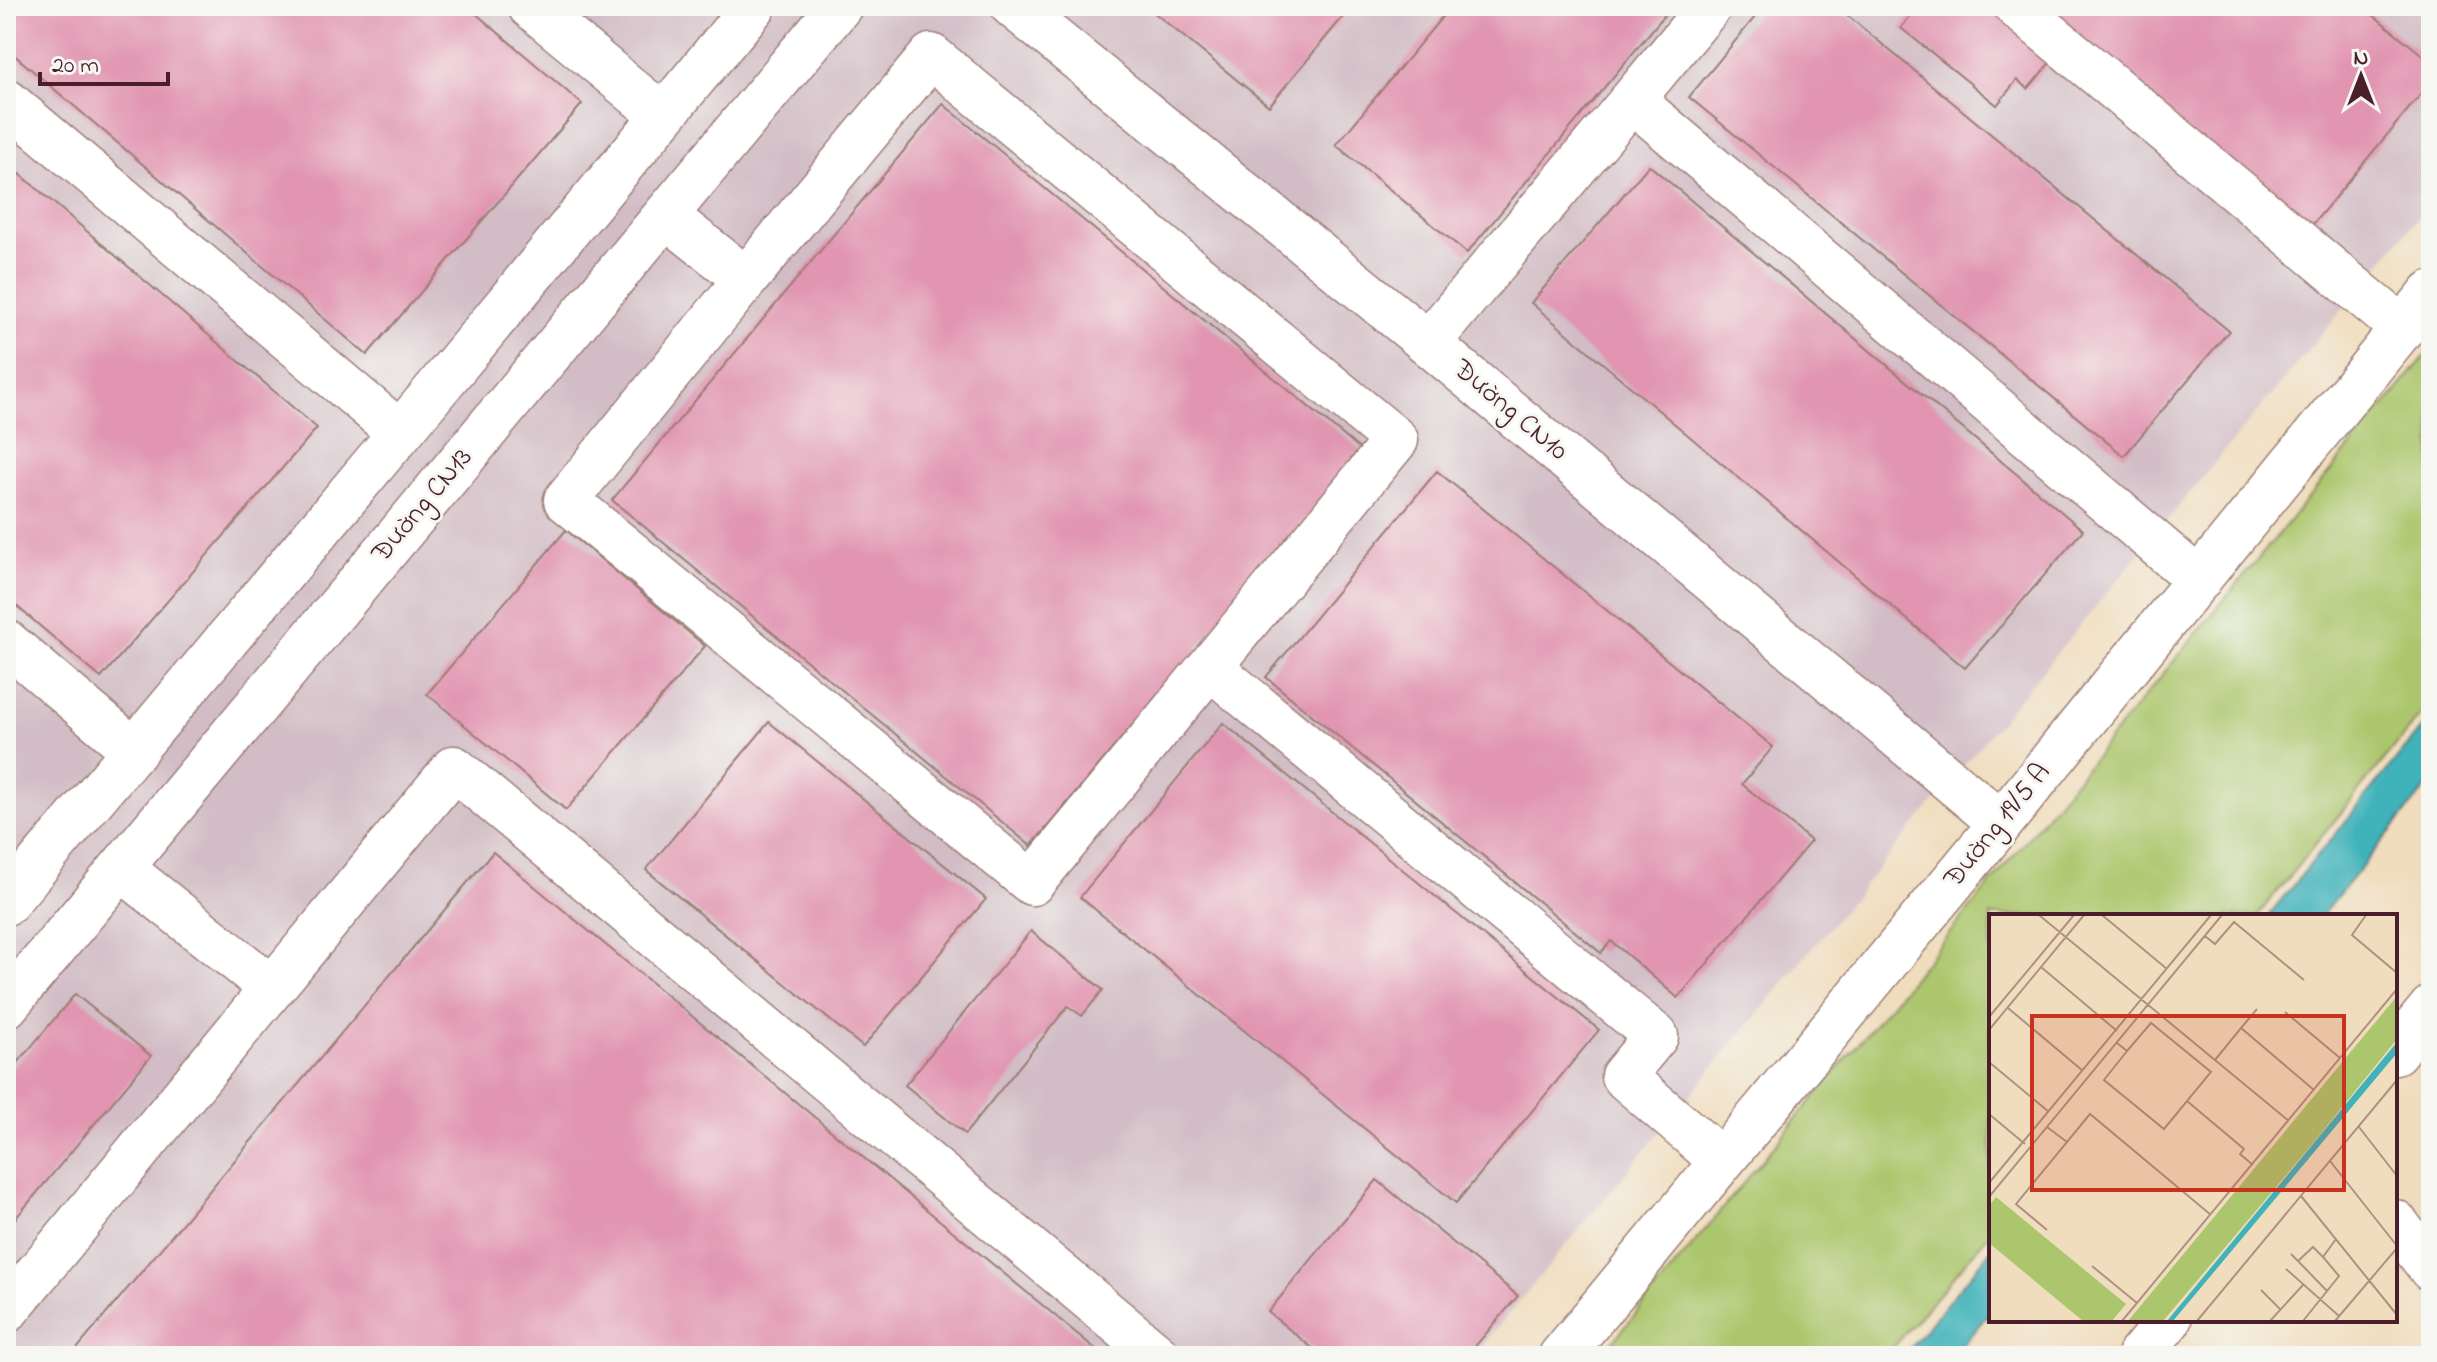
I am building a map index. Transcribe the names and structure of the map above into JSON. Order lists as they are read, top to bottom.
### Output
{
  "streets": {
    "street": ["Đường CN10", "Đường CN13", "Đường 19/5 A"]
  },
  "crossings": [
    ["Đường CN10", "Đường 19/5 A"]
  ],
  "scale_bar": "20 m",
  "north": "top"
}
